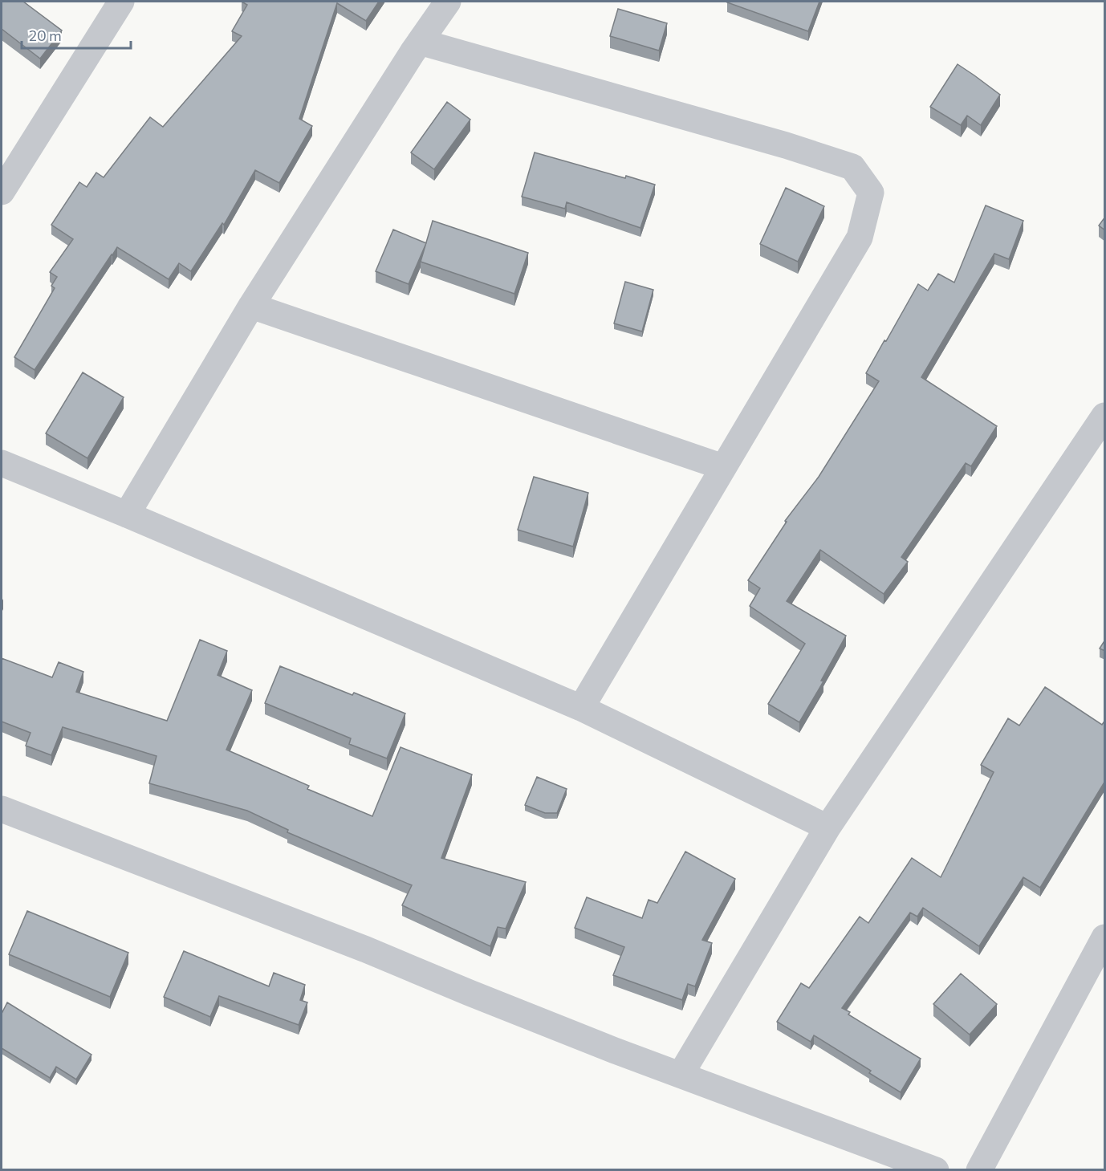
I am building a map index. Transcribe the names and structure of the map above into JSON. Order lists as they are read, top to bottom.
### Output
{
  "scale_bar": "20 m"
}
